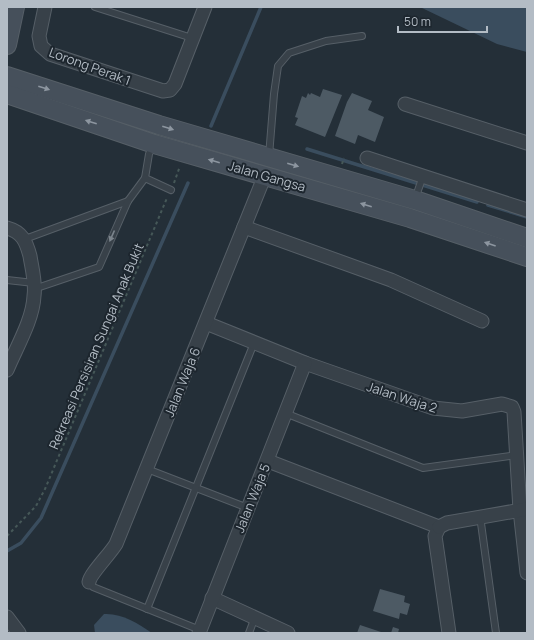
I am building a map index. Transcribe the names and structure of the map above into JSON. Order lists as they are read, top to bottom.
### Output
{
  "streets": {
    "main road": ["Jalan Gangsa"],
    "street": [
      "Lorong Perak 1",
      "Jalan Waja 6",
      "Jalan Waja 2",
      "Jalan Waja 5"
    ],
    "path": ["Rekreasi Persisiran Sungai Anak Bukit"]
  },
  "crossings": [
    ["Jalan Gangsa", "Rekreasi Persisiran Sungai Anak Bukit"],
    ["Jalan Gangsa", "Jalan Waja 6"],
    ["Jalan Waja 6", "Jalan Waja 2"],
    ["Jalan Waja 2", "Jalan Waja 5"]
  ],
  "scale_bar": "50 m"
}
